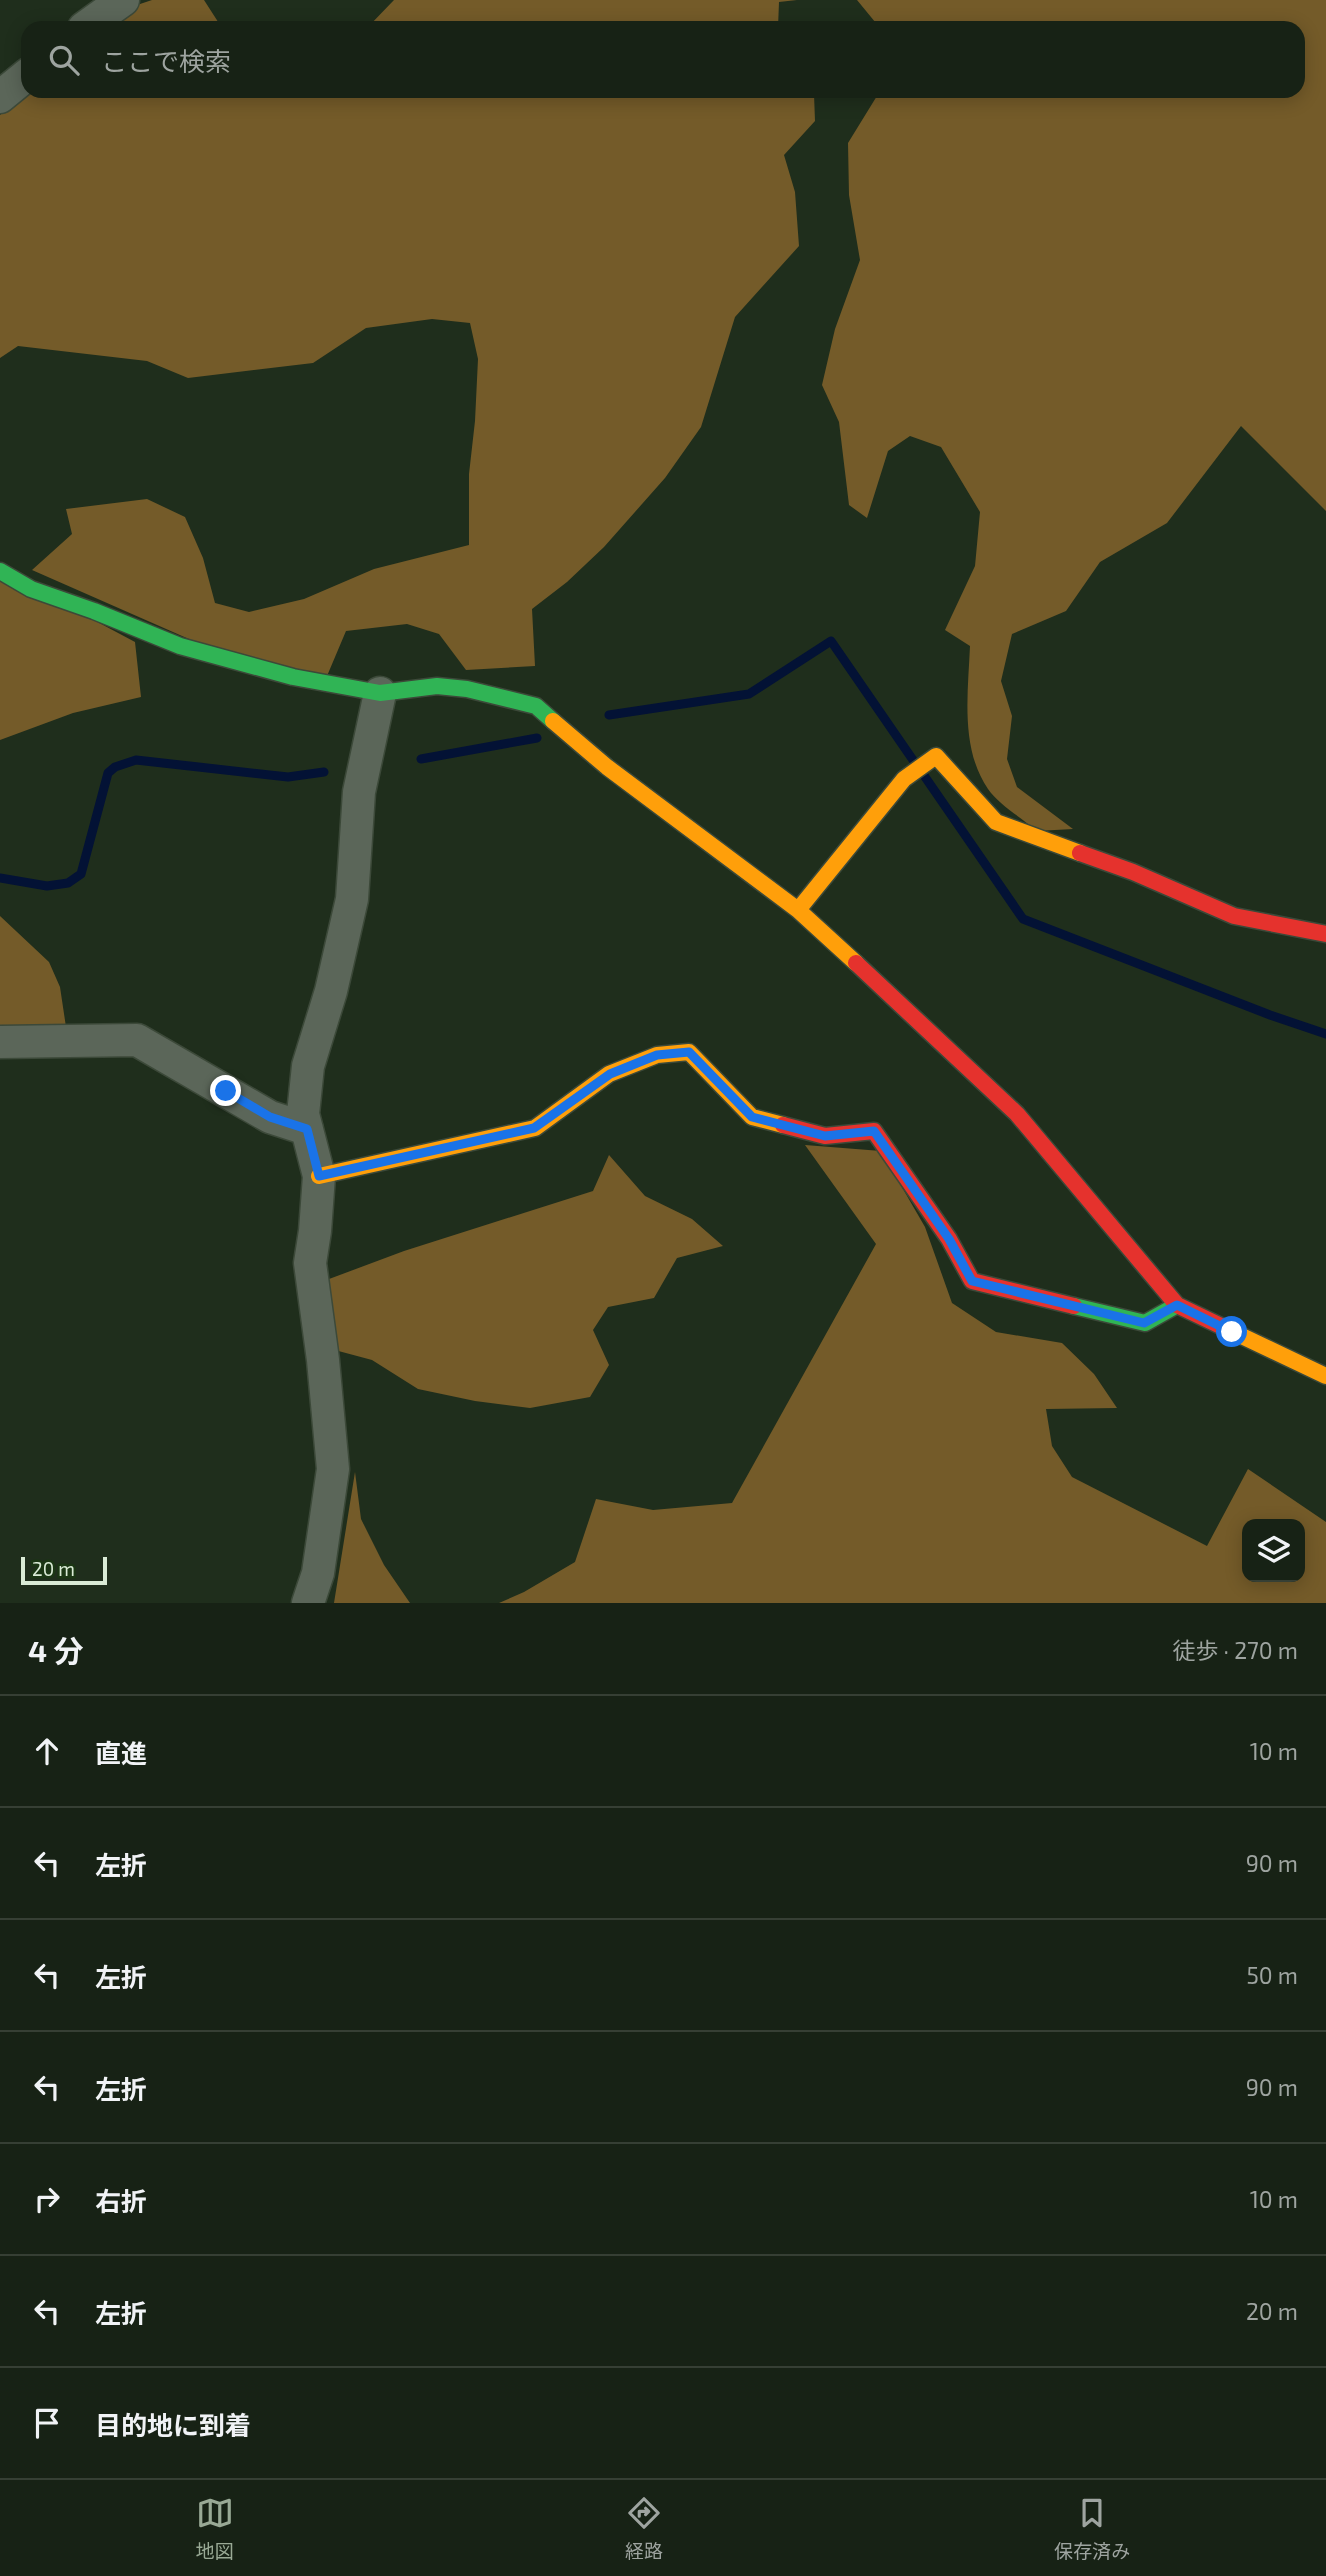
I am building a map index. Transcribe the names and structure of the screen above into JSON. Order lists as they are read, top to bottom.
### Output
{
  "scale_bar": "20 m",
  "page": {
    "search": "ここで検索",
    "scale": "20 m",
    "heading": ["4 分", "徒歩 · 270 m"],
    "list": [
      ["直進", "10 m"],
      ["左折", "90 m"],
      ["左折", "50 m"],
      ["左折", "90 m"],
      ["右折", "10 m"],
      ["左折", "20 m"],
      "目的地に到着"
    ],
    "nav": ["地図", "経路", "保存済み"]
  }
}
